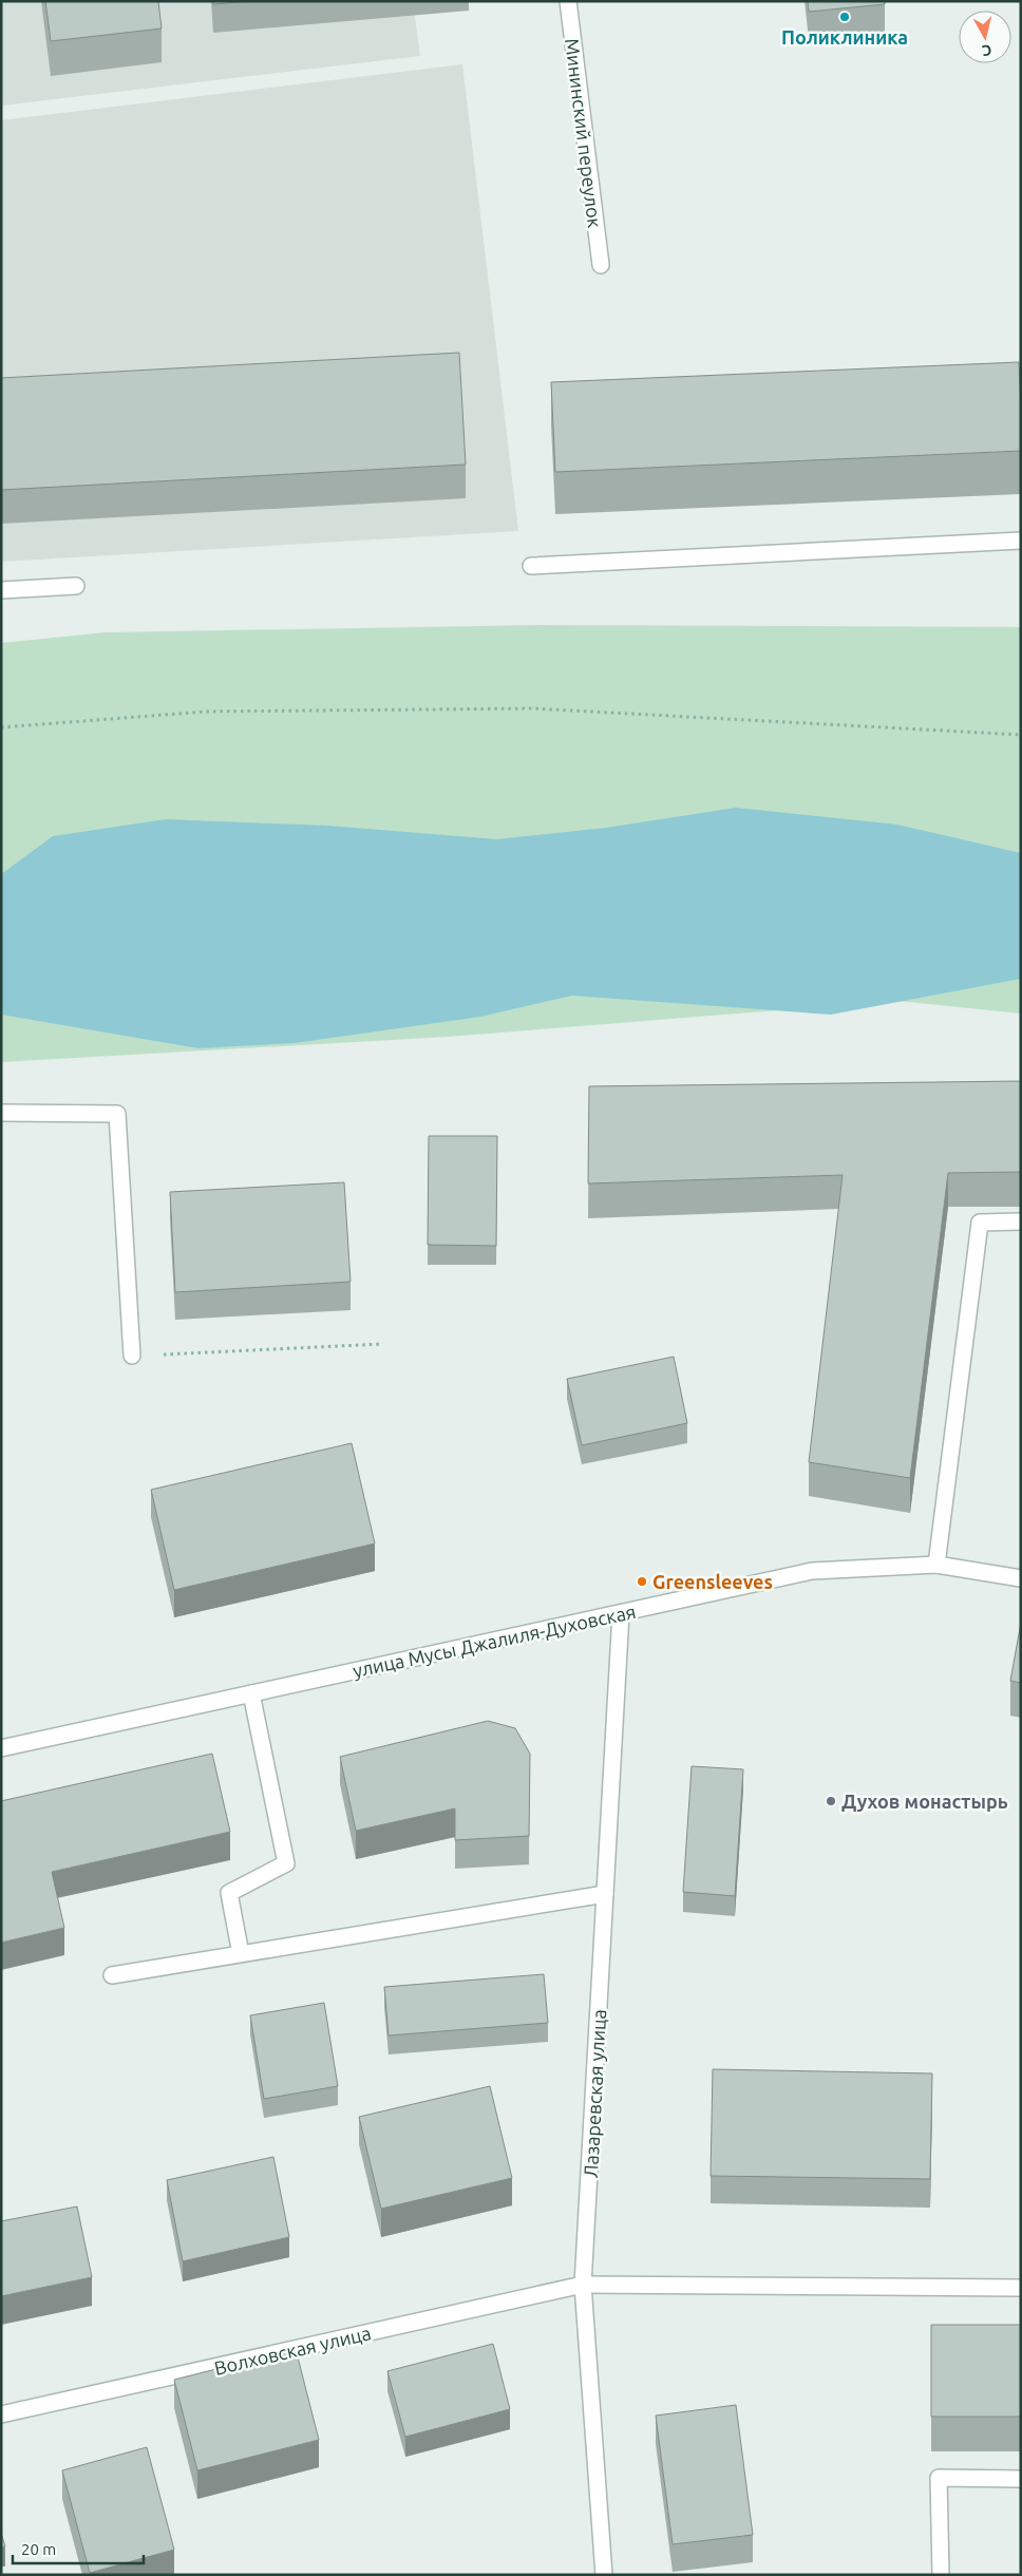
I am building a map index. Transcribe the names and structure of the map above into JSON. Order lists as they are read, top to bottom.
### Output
{
  "streets": {
    "street": [
      "Мининский переулок",
      "улица Мусы Джалиля-Духовская",
      "Лазаревская улица",
      "Волховская улица"
    ]
  },
  "crossings": [
    ["улица Мусы Джалиля-Духовская", "Лазаревская улица"],
    ["Лазаревская улица", "Волховская улица"]
  ],
  "places": ["Поликлиника", "Greensleeves", "Духов монастырь"],
  "scale_bar": "20 m",
  "north": "bottom"
}
